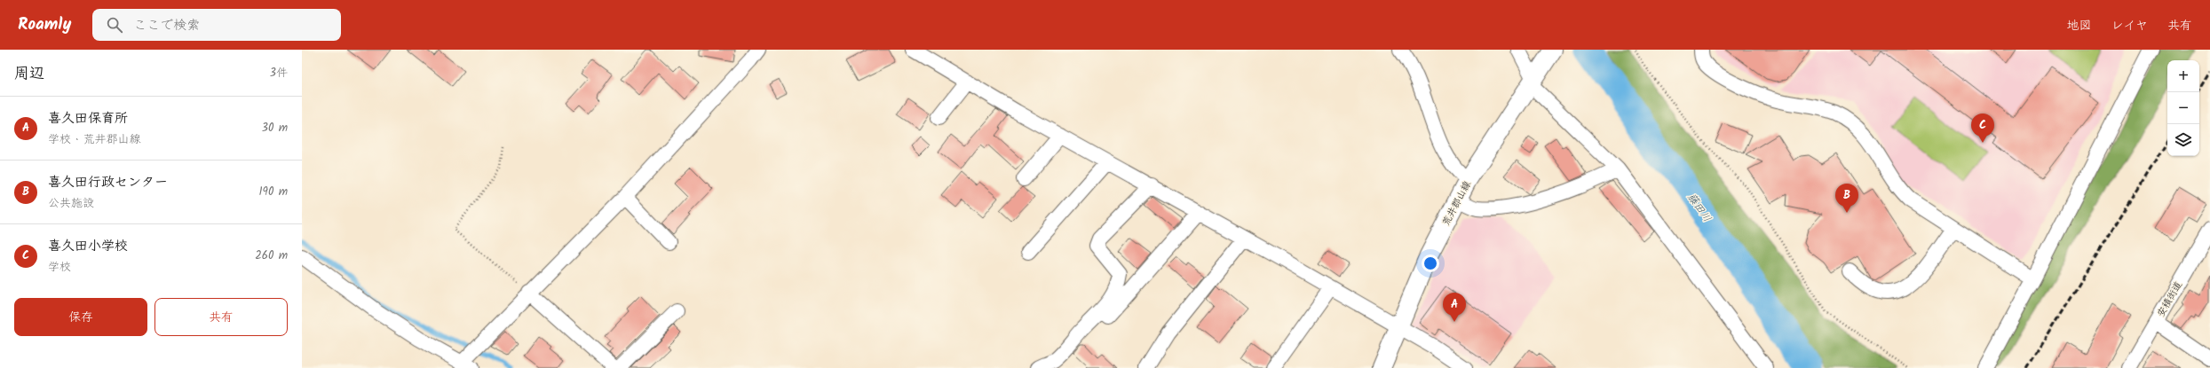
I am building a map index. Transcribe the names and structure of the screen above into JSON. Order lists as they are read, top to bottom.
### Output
{
  "streets": {
    "main road": ["荒井郡山線"],
    "street": ["安積街道"]
  },
  "water": ["藤田川"],
  "page": {
    "header": "Roamly",
    "search": "ここで検索",
    "nav": ["地図", "レイヤ", "共有"],
    "heading": ["周辺", "3件"],
    "map_buttons": ["+", "−"],
    "list": [
      {
        "mark": "A",
        "name": "喜久田保育所",
        "note": "学校 · 荒井郡山線",
        "value": "30 m"
      },
      {
        "mark": "B",
        "name": "喜久田行政センター",
        "note": "公共施設",
        "value": "190 m"
      },
      {
        "mark": "C",
        "name": "喜久田小学校",
        "note": "学校",
        "value": "260 m"
      }
    ],
    "pins": ["C", "B", "A"],
    "buttons": ["保存", "共有"]
  }
}
